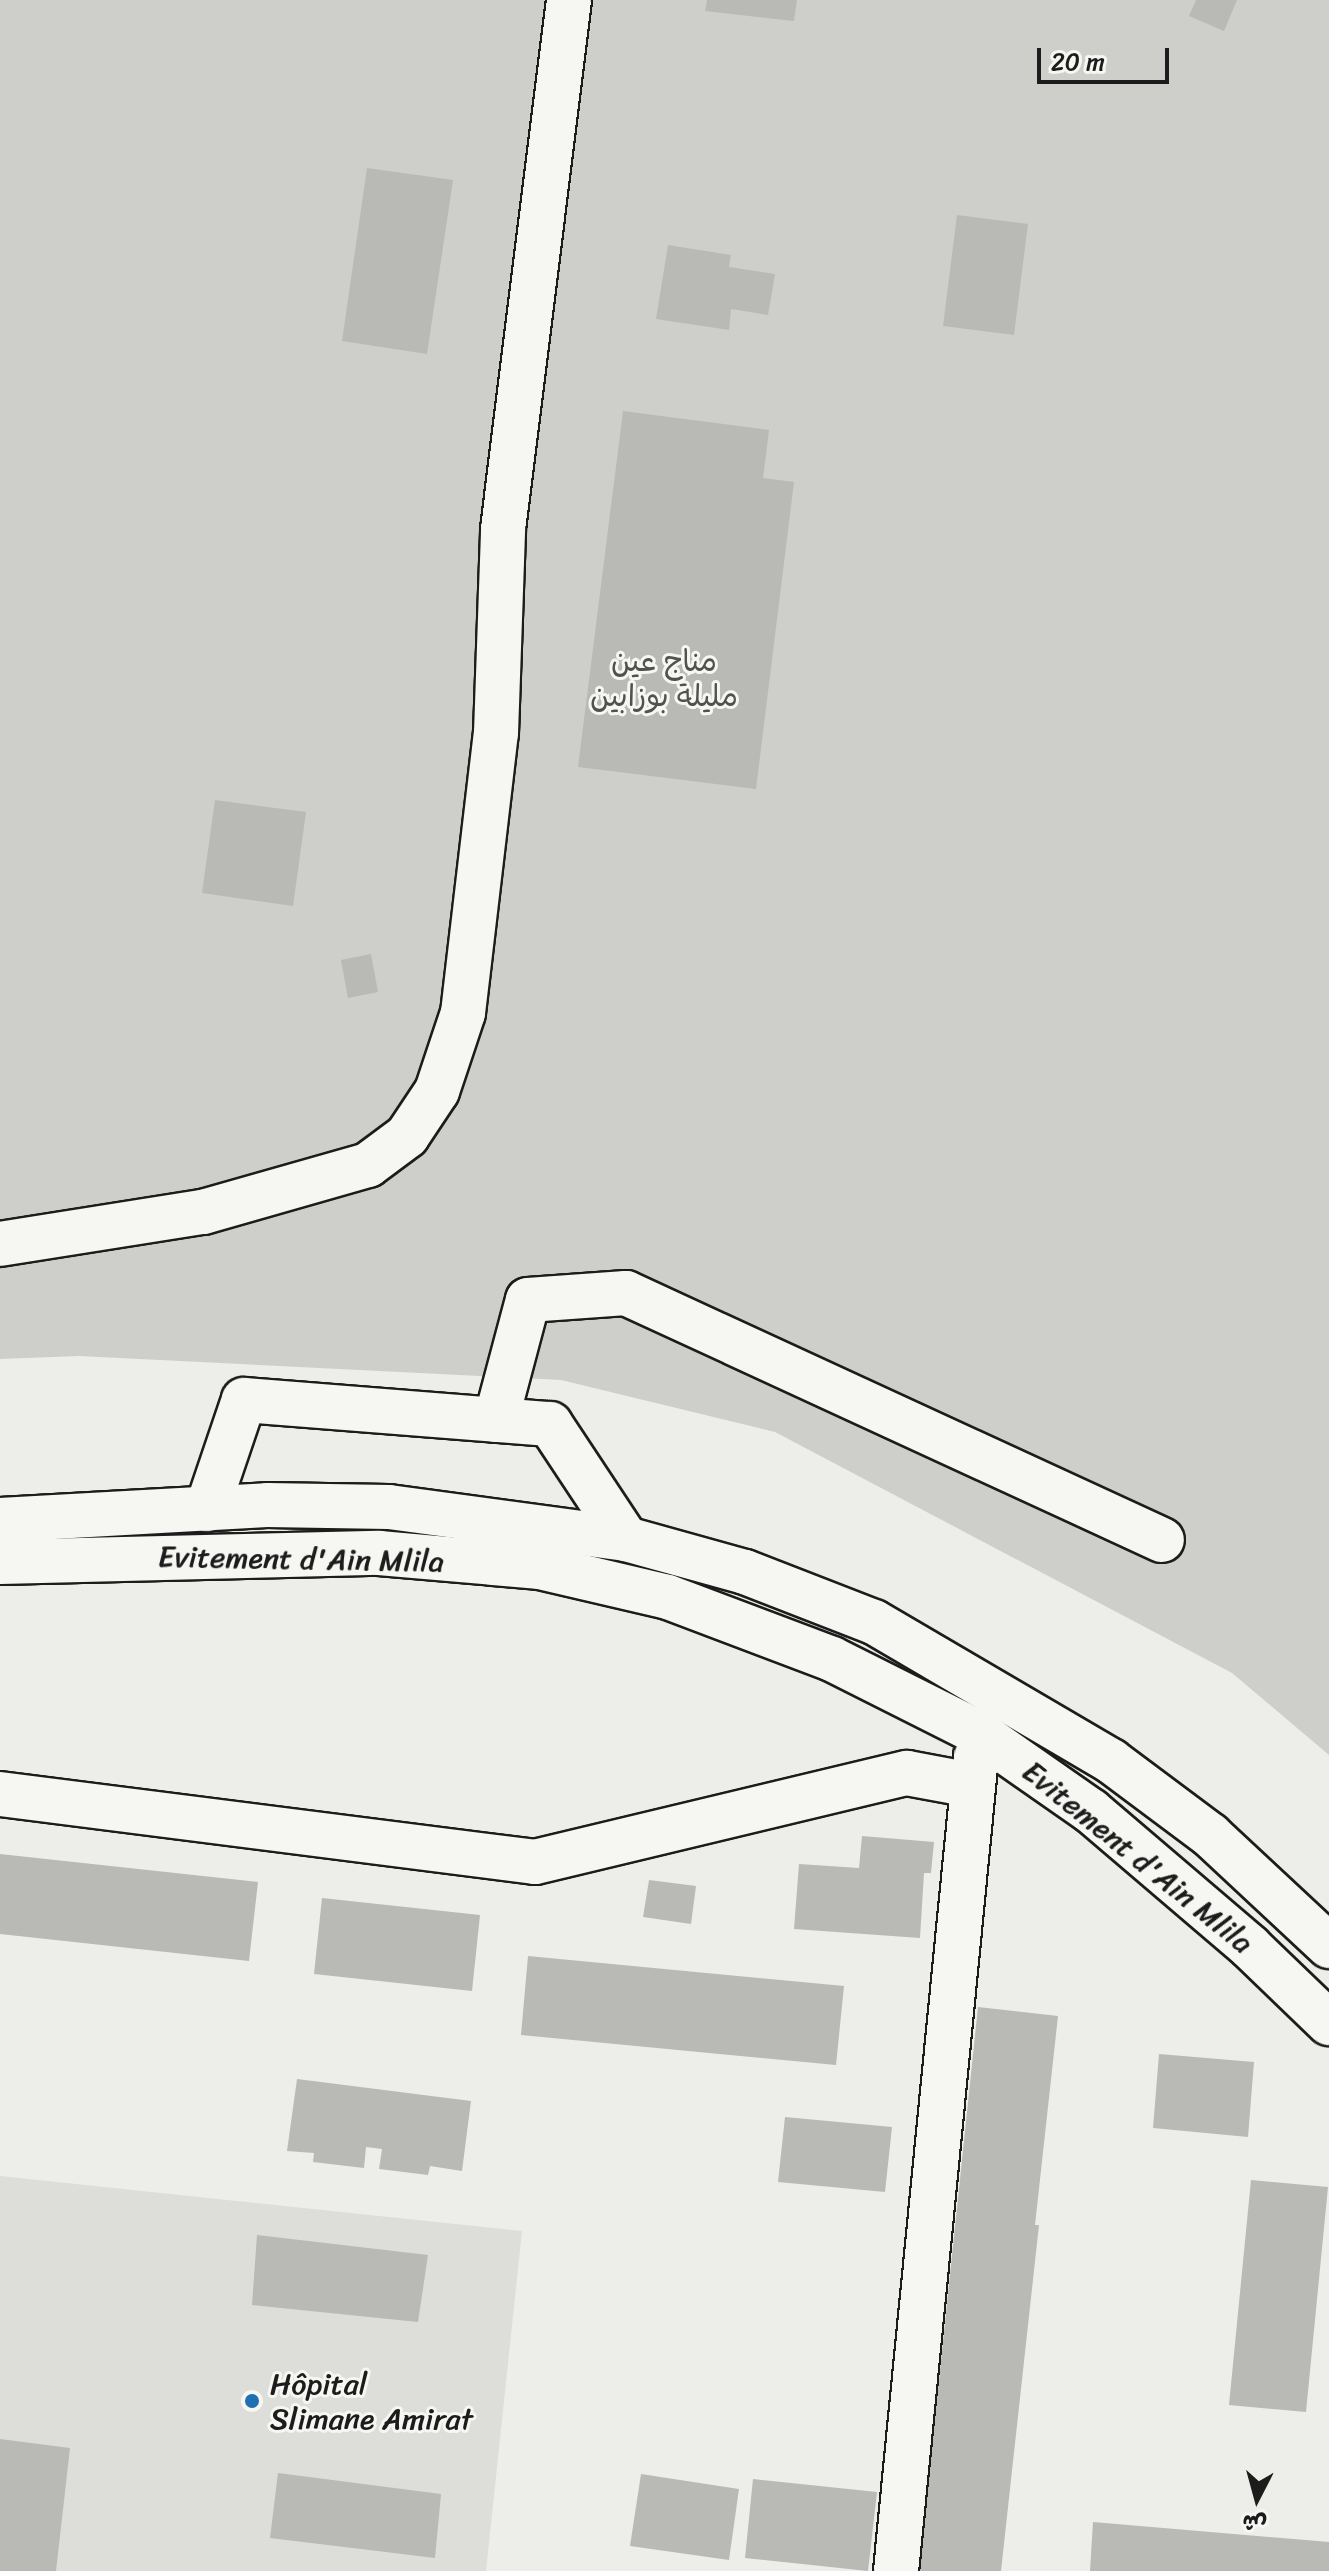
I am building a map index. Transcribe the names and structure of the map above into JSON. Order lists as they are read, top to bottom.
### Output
{
  "streets": {
    "main road": ["Evitement d'Ain Mlila"]
  },
  "parks": ["مناج عين مليلة بوزابين"],
  "places": ["Hôpital Slimane Amirat"],
  "scale_bar": "20 m",
  "north": "bottom"
}
